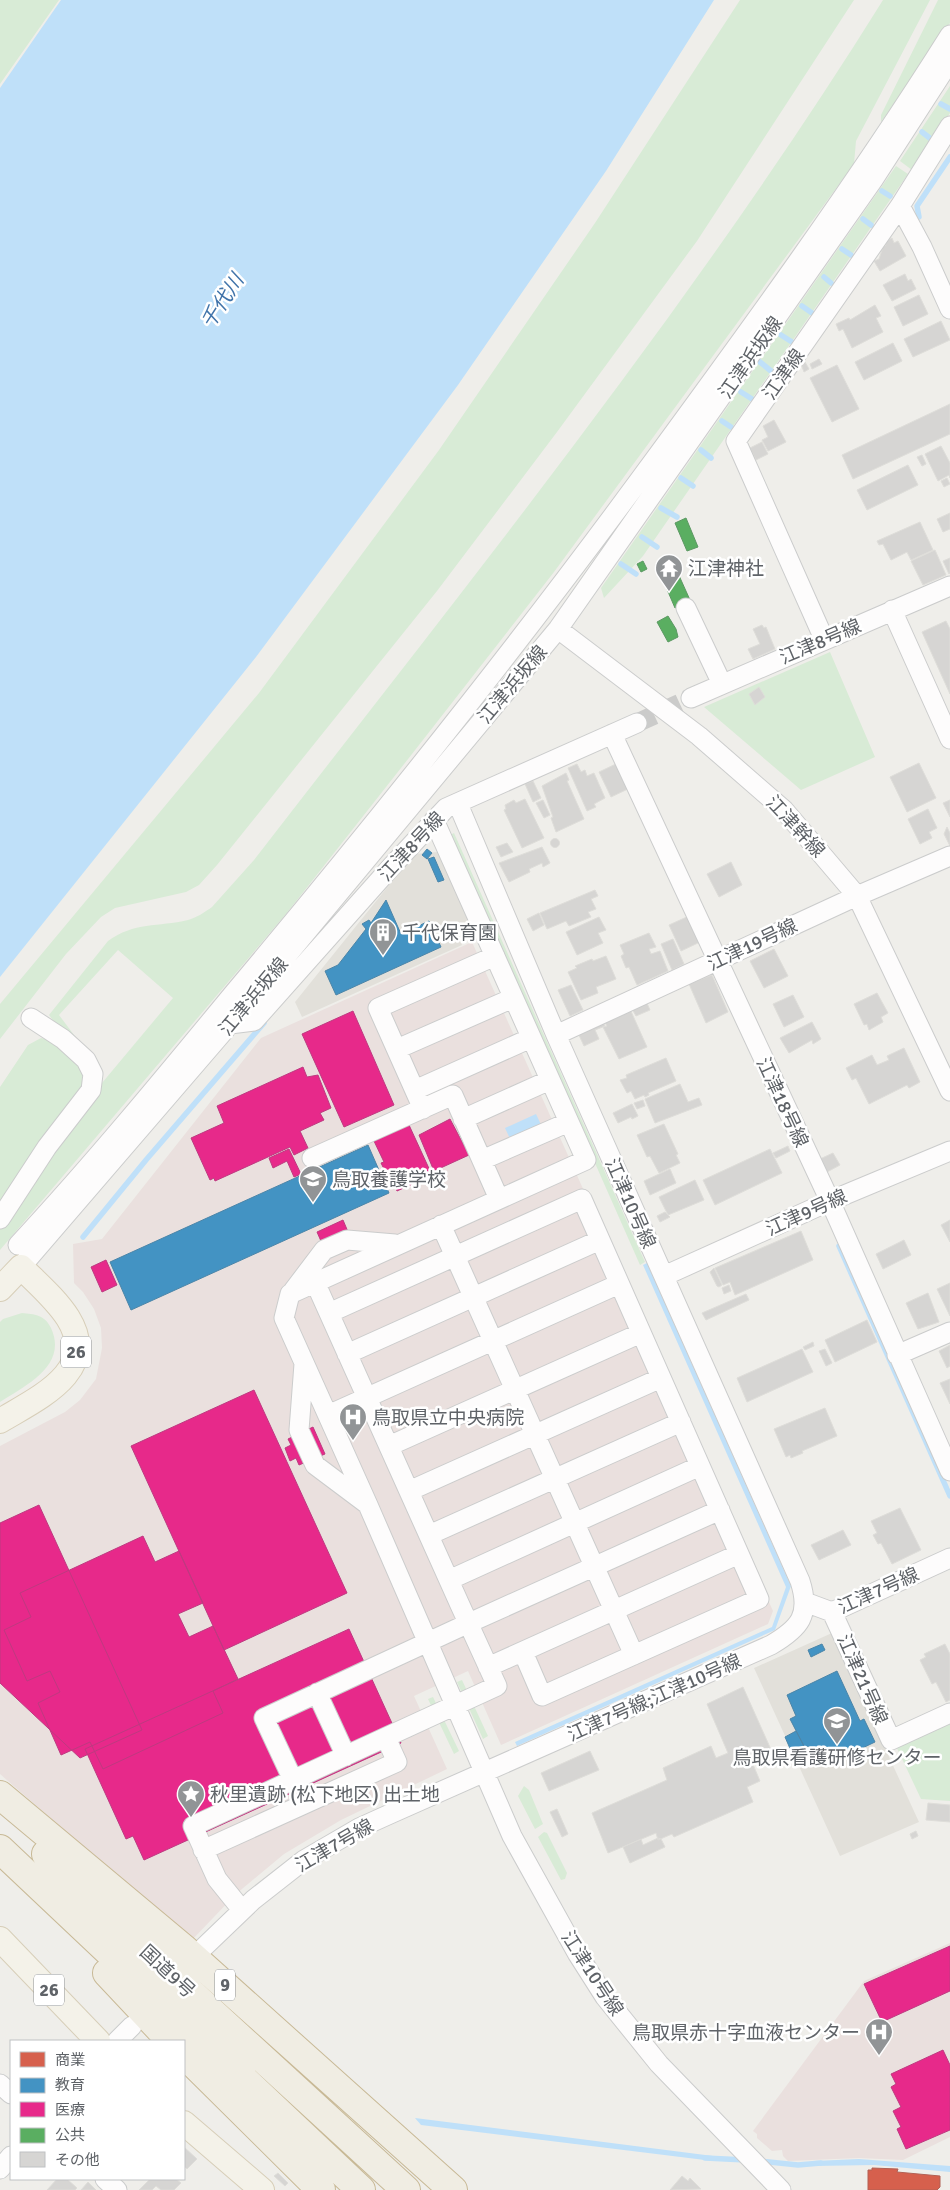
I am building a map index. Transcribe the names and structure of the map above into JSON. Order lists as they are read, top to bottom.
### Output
{
  "streets": {
    "highway": ["国道9号", "9"],
    "main road": ["26"],
    "street": [
      "江津浜坂線",
      "江津線",
      "江津8号線",
      "江津幹線",
      "江津19号線",
      "江津18号線",
      "江津10号線",
      "江津9号線",
      "江津7号線",
      "江津21号線",
      "江津7号線;江津10号線"
    ]
  },
  "crossings": [
    ["江津浜坂線", "江津8号線"],
    ["江津浜坂線", "江津幹線"],
    ["江津浜坂線", "26"],
    ["江津線", "江津8号線"],
    ["江津8号線", "江津18号線"],
    ["江津8号線", "江津10号線"],
    ["江津幹線", "江津19号線"],
    ["江津19号線", "江津18号線"],
    ["江津19号線", "江津10号線"],
    ["江津18号線", "江津9号線"],
    ["江津10号線", "江津9号線"],
    ["江津10号線", "江津7号線"],
    ["江津10号線", "江津7号線;江津10号線"],
    ["江津7号線", "江津21号線"],
    ["江津7号線", "江津7号線;江津10号線"]
  ],
  "water": ["千代川"],
  "places": {
    "temple": ["江津神社"],
    "building": ["千代保育園"],
    "school or university": ["鳥取養護学校", "鳥取県看護研修センター"],
    "hospital": ["鳥取県立中央病院", "鳥取県赤十字血液センター"],
    "place": ["秋里遺跡 (松下地区) 出土地"]
  },
  "legend": [
    "商業",
    "教育",
    "医療",
    "公共",
    "その他"
  ]
}
